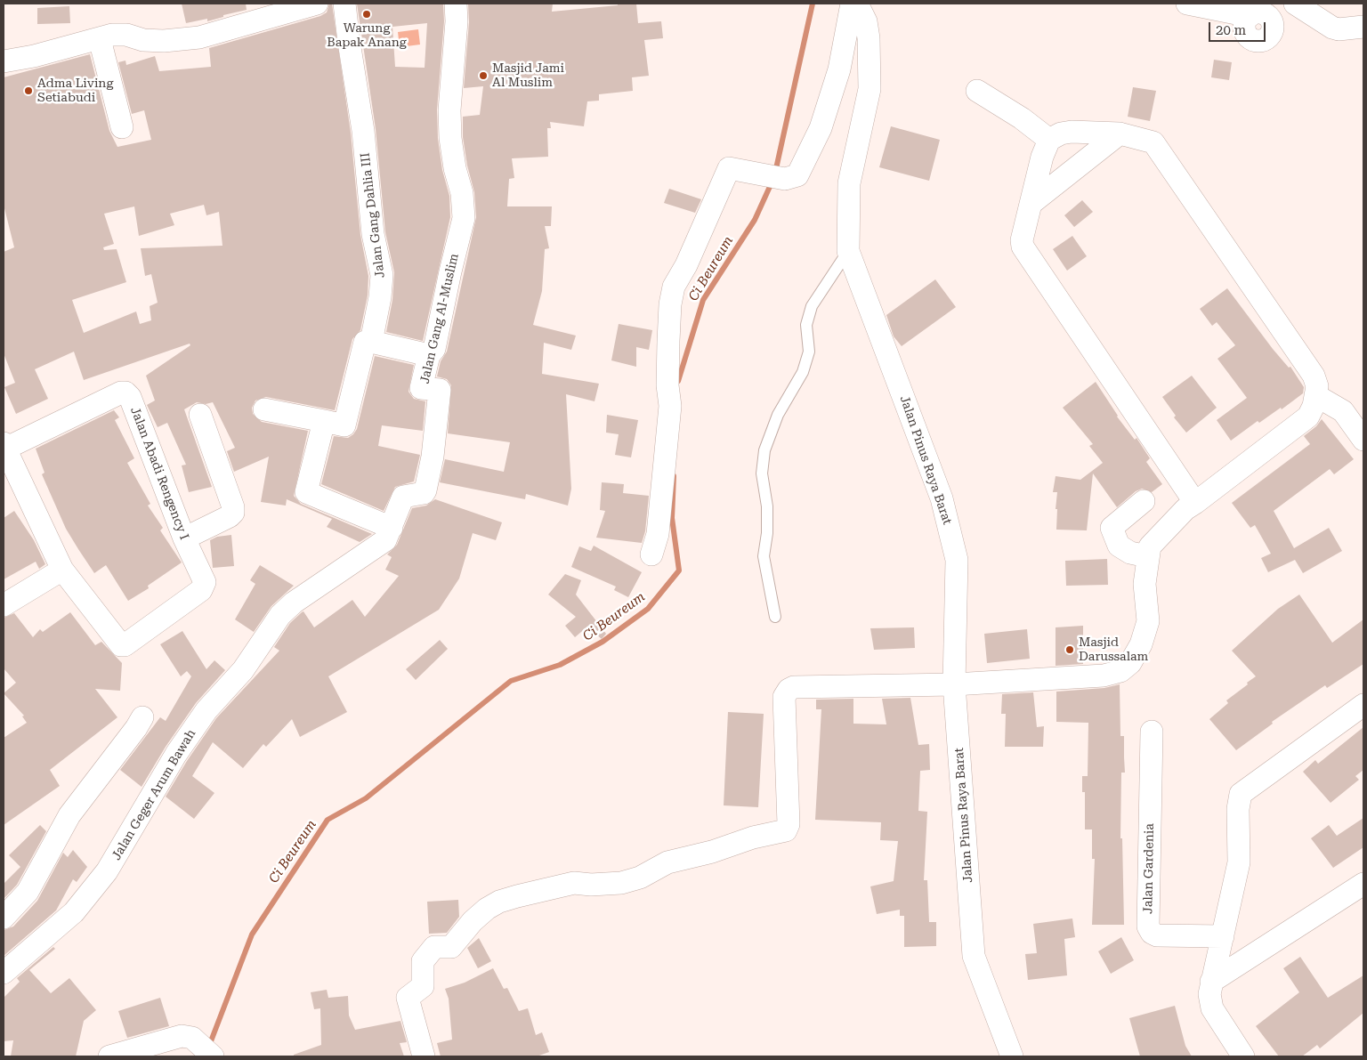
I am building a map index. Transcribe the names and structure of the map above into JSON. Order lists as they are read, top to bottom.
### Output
{
  "streets": {
    "street": [
      "Jalan Gang Dahlia III",
      "Jalan Gang Al-Muslim",
      "Jalan Pinus Raya Barat",
      "Jalan Abadi Rengency I",
      "Jalan Geger Arum Bawah",
      "Jalan Gardenia"
    ]
  },
  "crossings": [
    ["Jalan Gang Al-Muslim", "Jalan Geger Arum Bawah"]
  ],
  "water": ["Ci Beureum"],
  "places": [
    "Warung Bapak Anang",
    "Masjid Jami Al Muslim",
    "Adma Living Setiabudi",
    "Masjid Darussalam"
  ],
  "scale_bar": "20 m"
}
